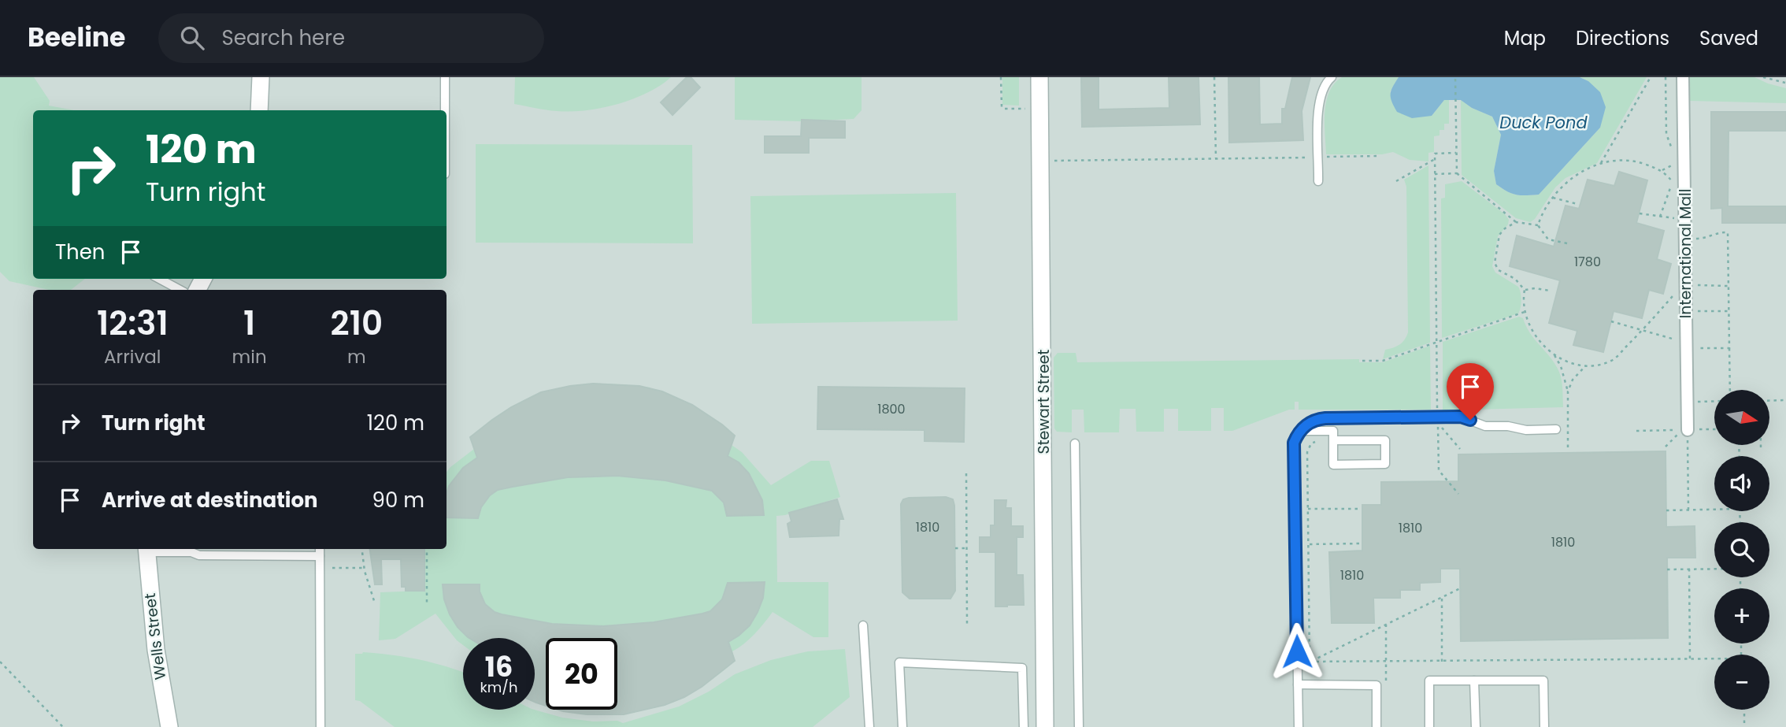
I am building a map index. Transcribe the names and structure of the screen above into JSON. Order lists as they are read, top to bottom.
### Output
{
  "streets": {
    "street": ["International Mall", "Stewart Street", "Wells Street"]
  },
  "water": ["Duck Pond"],
  "house_numbers": [
    "1780",
    "1800",
    "1810",
    "1810",
    "1810",
    "1810"
  ],
  "north": "right",
  "page": {
    "header": "Beeline",
    "search": "Search here",
    "nav": ["Map", "Directions", "Saved"],
    "turn": ["120 m", "Turn right"],
    "then": "Then",
    "eta": [
      "12:31",
      "Arrival",
      "1",
      "min",
      "210",
      "m"
    ],
    "list": [
      {
        "name": "Turn right",
        "value": "120 m"
      },
      {
        "name": "Arrive at destination",
        "value": "90 m"
      }
    ],
    "map_buttons": ["+", "−"],
    "speed": "16 km/h",
    "limit": "20"
  }
}
